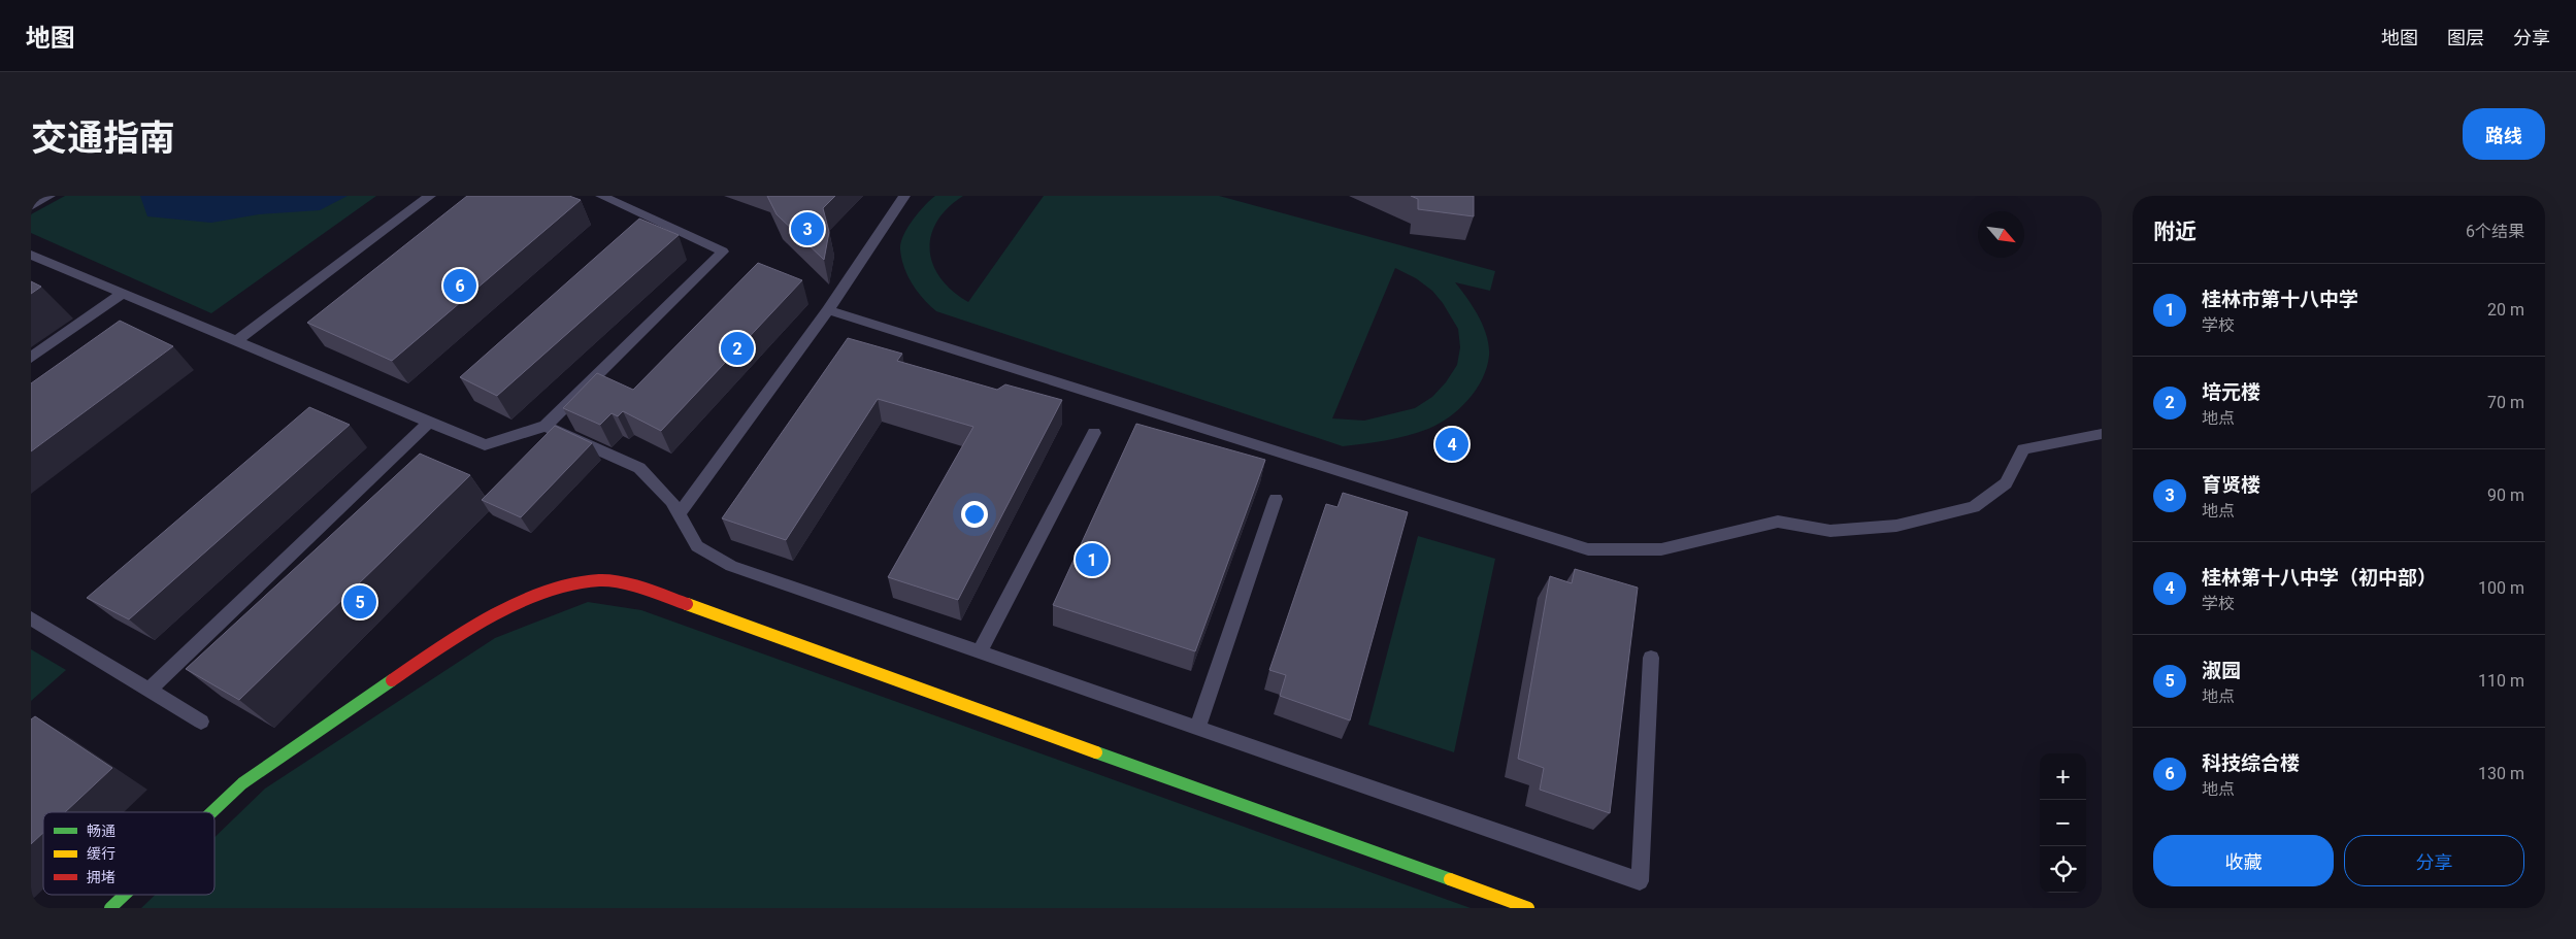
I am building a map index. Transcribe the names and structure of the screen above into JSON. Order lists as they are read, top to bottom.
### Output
{
  "legend": ["畅通", "缓行", "拥堵"],
  "north": "bottom right",
  "page": {
    "header": "地图",
    "nav": ["地图", "图层", "分享"],
    "title": "交通指南",
    "buttons": [
      "路线",
      ["收藏", "分享"]
    ],
    "heading": ["附近", "6个结果"],
    "pins": [
      "3",
      "6",
      "2",
      "4",
      "1",
      "5"
    ],
    "list": [
      {
        "mark": "1",
        "name": "桂林市第十八中学",
        "note": "学校",
        "value": "20 m"
      },
      {
        "mark": "2",
        "name": "培元楼",
        "note": "地点",
        "value": "70 m"
      },
      {
        "mark": "3",
        "name": "育贤楼",
        "note": "地点",
        "value": "90 m"
      },
      {
        "mark": "4",
        "name": "桂林第十八中学（初中部）",
        "note": "学校",
        "value": "100 m"
      },
      {
        "mark": "5",
        "name": "淑园",
        "note": "地点",
        "value": "110 m"
      },
      {
        "mark": "6",
        "name": "科技综合楼",
        "note": "地点",
        "value": "130 m"
      }
    ],
    "map_buttons": ["+", "−"]
  }
}
